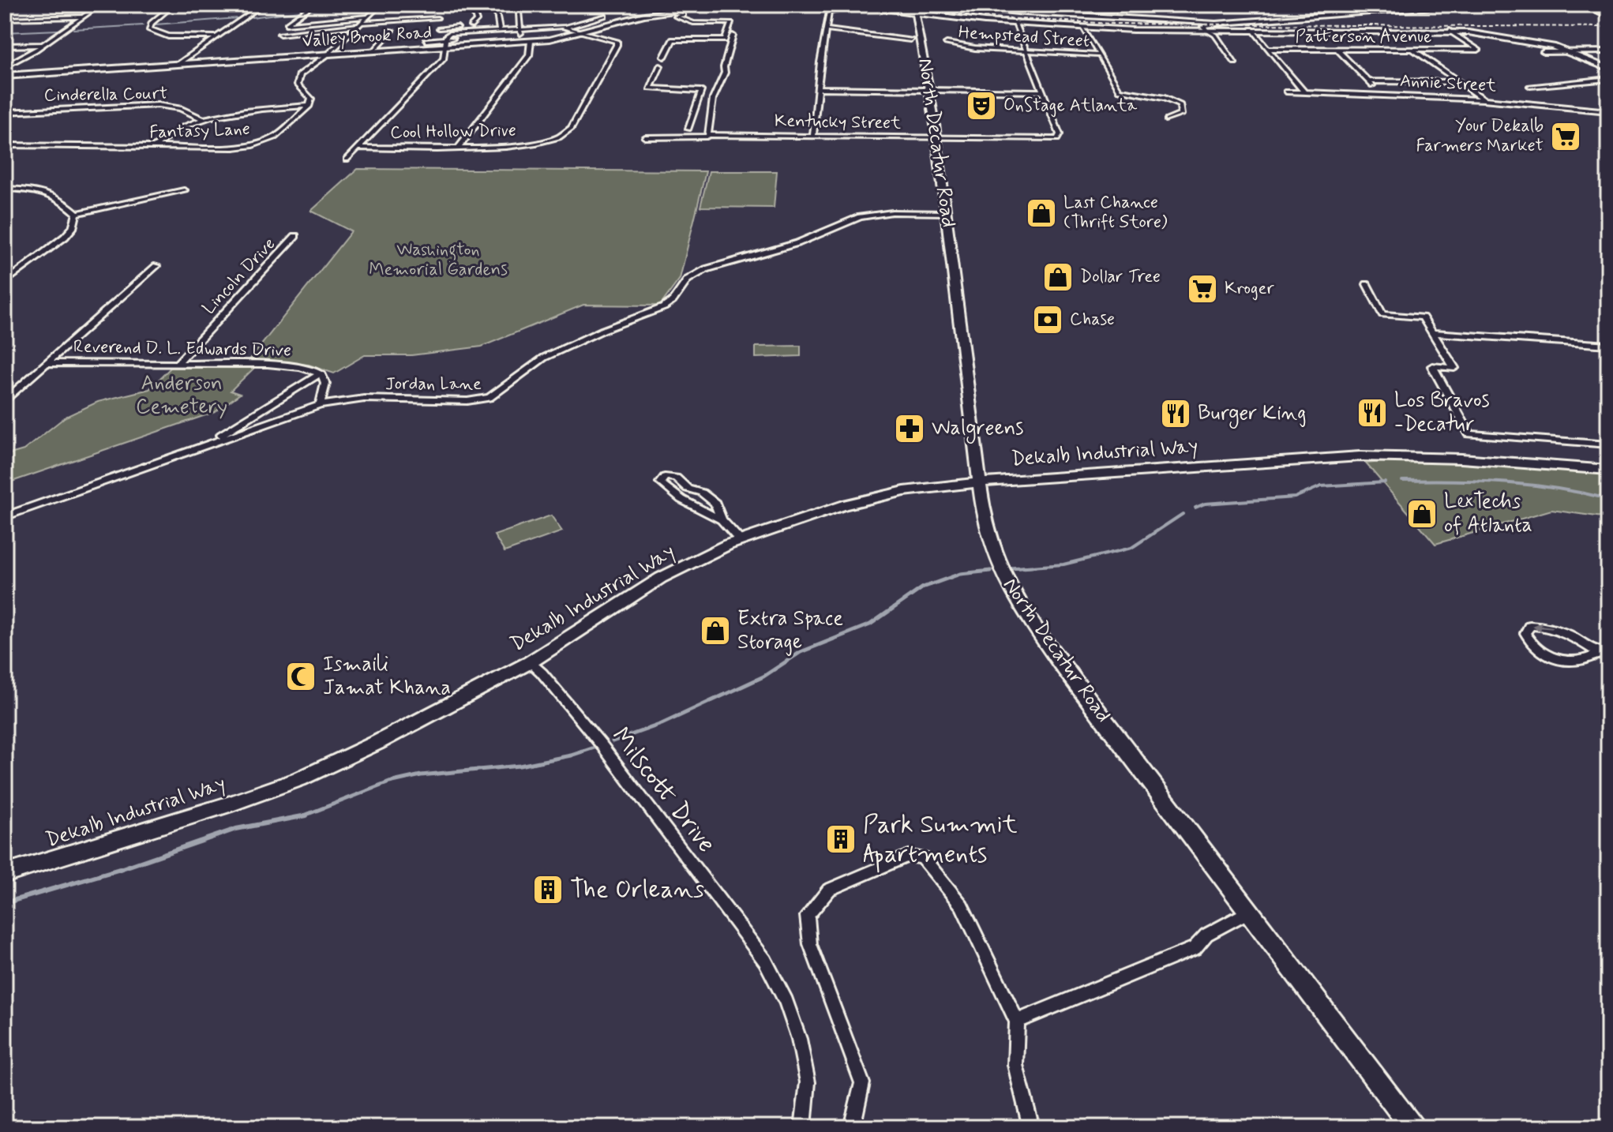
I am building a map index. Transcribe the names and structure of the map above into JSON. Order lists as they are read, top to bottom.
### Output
{
  "streets": {
    "main road": ["Valley Brook Road", "North Decatur Road", "Dekalb Industrial Way"],
    "street": [
      "Hempstead Street",
      "Patterson Avenue",
      "Annie Street",
      "Cinderella Court",
      "Kentucky Street",
      "Fantasy Lane",
      "Cool Hollow Drive",
      "Lincoln Drive",
      "Reverend D. L. Edwards Drive",
      "Jordan Lane",
      "Milscott Drive"
    ]
  },
  "crossings": [
    ["Valley Brook Road", "Cool Hollow Drive"],
    ["Kentucky Street", "North Decatur Road"],
    ["North Decatur Road", "Jordan Lane"],
    ["North Decatur Road", "Dekalb Industrial Way"],
    ["Lincoln Drive", "Reverend D. L. Edwards Drive"],
    ["Dekalb Industrial Way", "Milscott Drive"]
  ],
  "parks": ["Washington Memorial Gardens", "Anderson Cemetery"],
  "places": {
    "theatre": ["OnStage Atlanta"],
    "supermarket": ["Your Dekalb Farmers Market", "Kroger"],
    "shop": [
      "Last Chance (Thrift Store)",
      "Dollar Tree",
      "LexTechs of Atlanta",
      "Extra Space Storage"
    ],
    "bank": ["Chase"],
    "restaurant": ["Los Bravos -Decatur", "Burger King"],
    "pharmacy": ["Walgreens"],
    "mosque": ["Ismaili Jamat Khana"],
    "building": ["Park Summit Apartments", "The Orleans"]
  }
}
